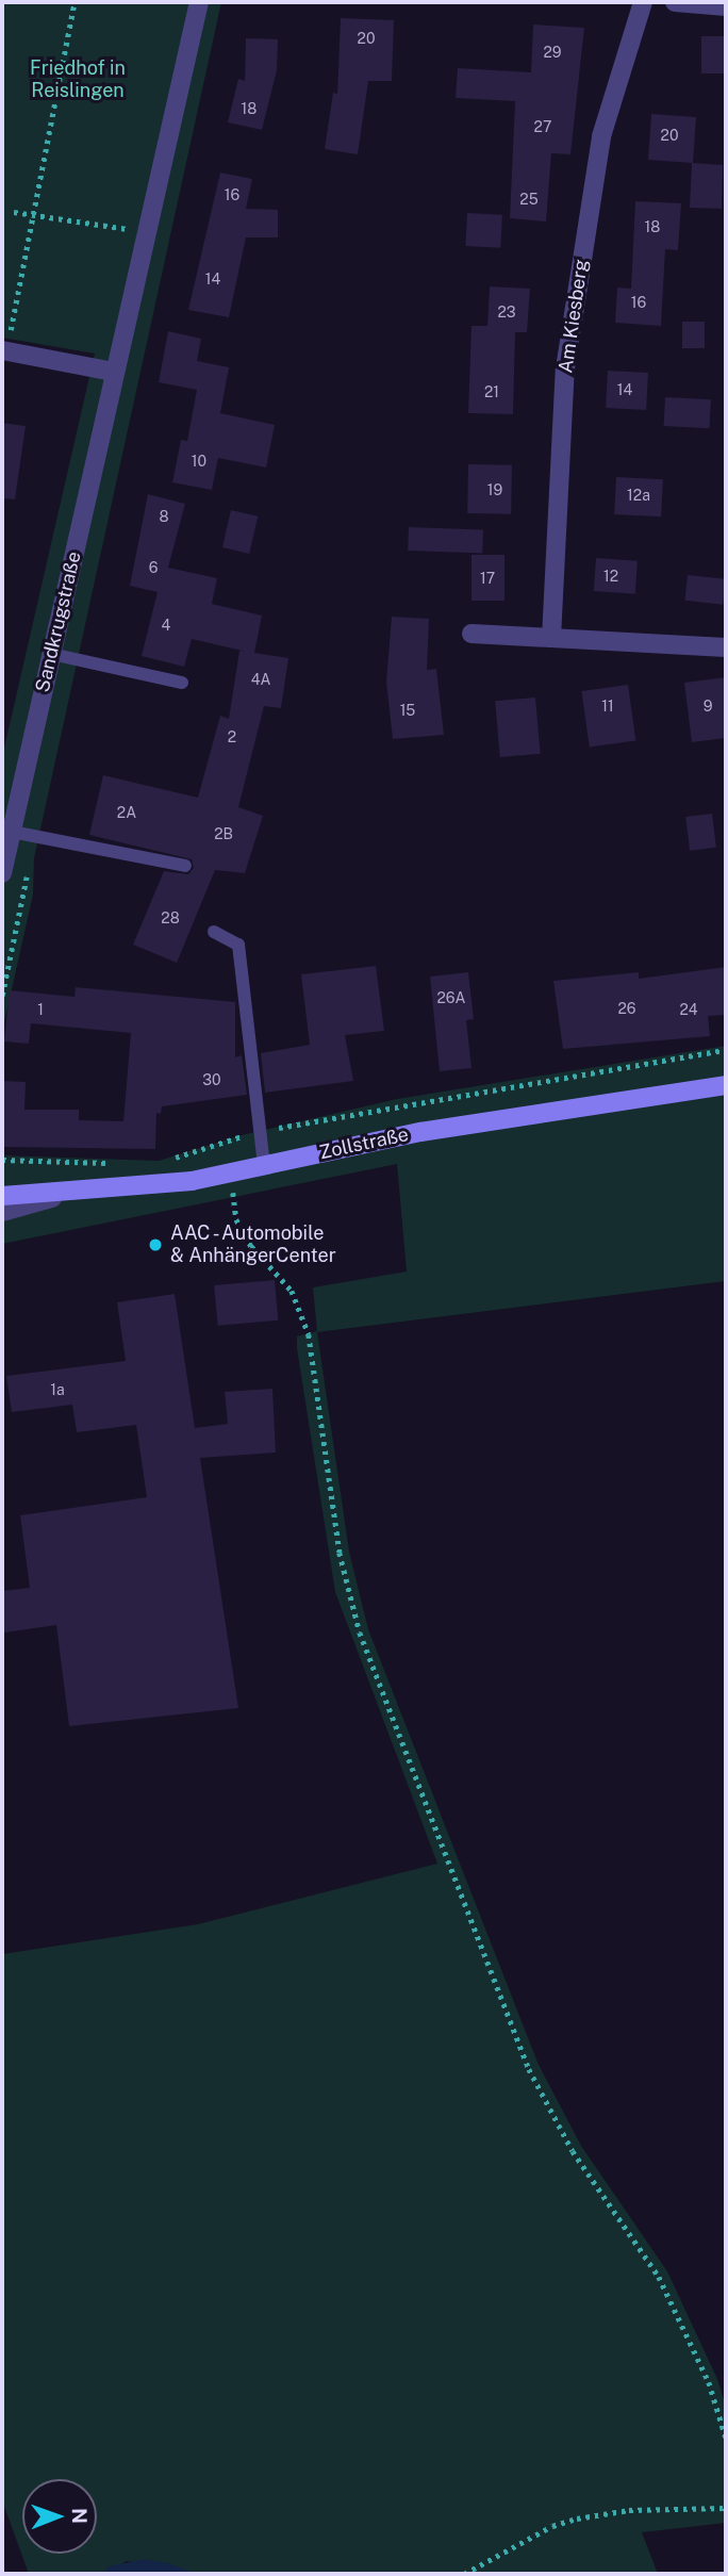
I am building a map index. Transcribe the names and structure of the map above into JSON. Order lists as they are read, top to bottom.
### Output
{
  "streets": {
    "main road": ["Zollstraße"],
    "street": ["Am Kiesberg", "Sandkrugstraße"]
  },
  "parks": ["Friedhof in Reislingen"],
  "places": ["AAC - Automobile & AnhängerCenter"],
  "house_numbers": [
    "20",
    "29",
    "18",
    "27",
    "20",
    "16",
    "25",
    "18",
    "14",
    "16",
    "23",
    "14",
    "21",
    "10",
    "19",
    "12a",
    "8",
    "6",
    "12",
    "17",
    "4",
    "4A",
    "11",
    "9",
    "15",
    "2",
    "2A",
    "2B",
    "28",
    "26A",
    "26",
    "1",
    "24",
    "30",
    "1a"
  ],
  "north": "right"
}
